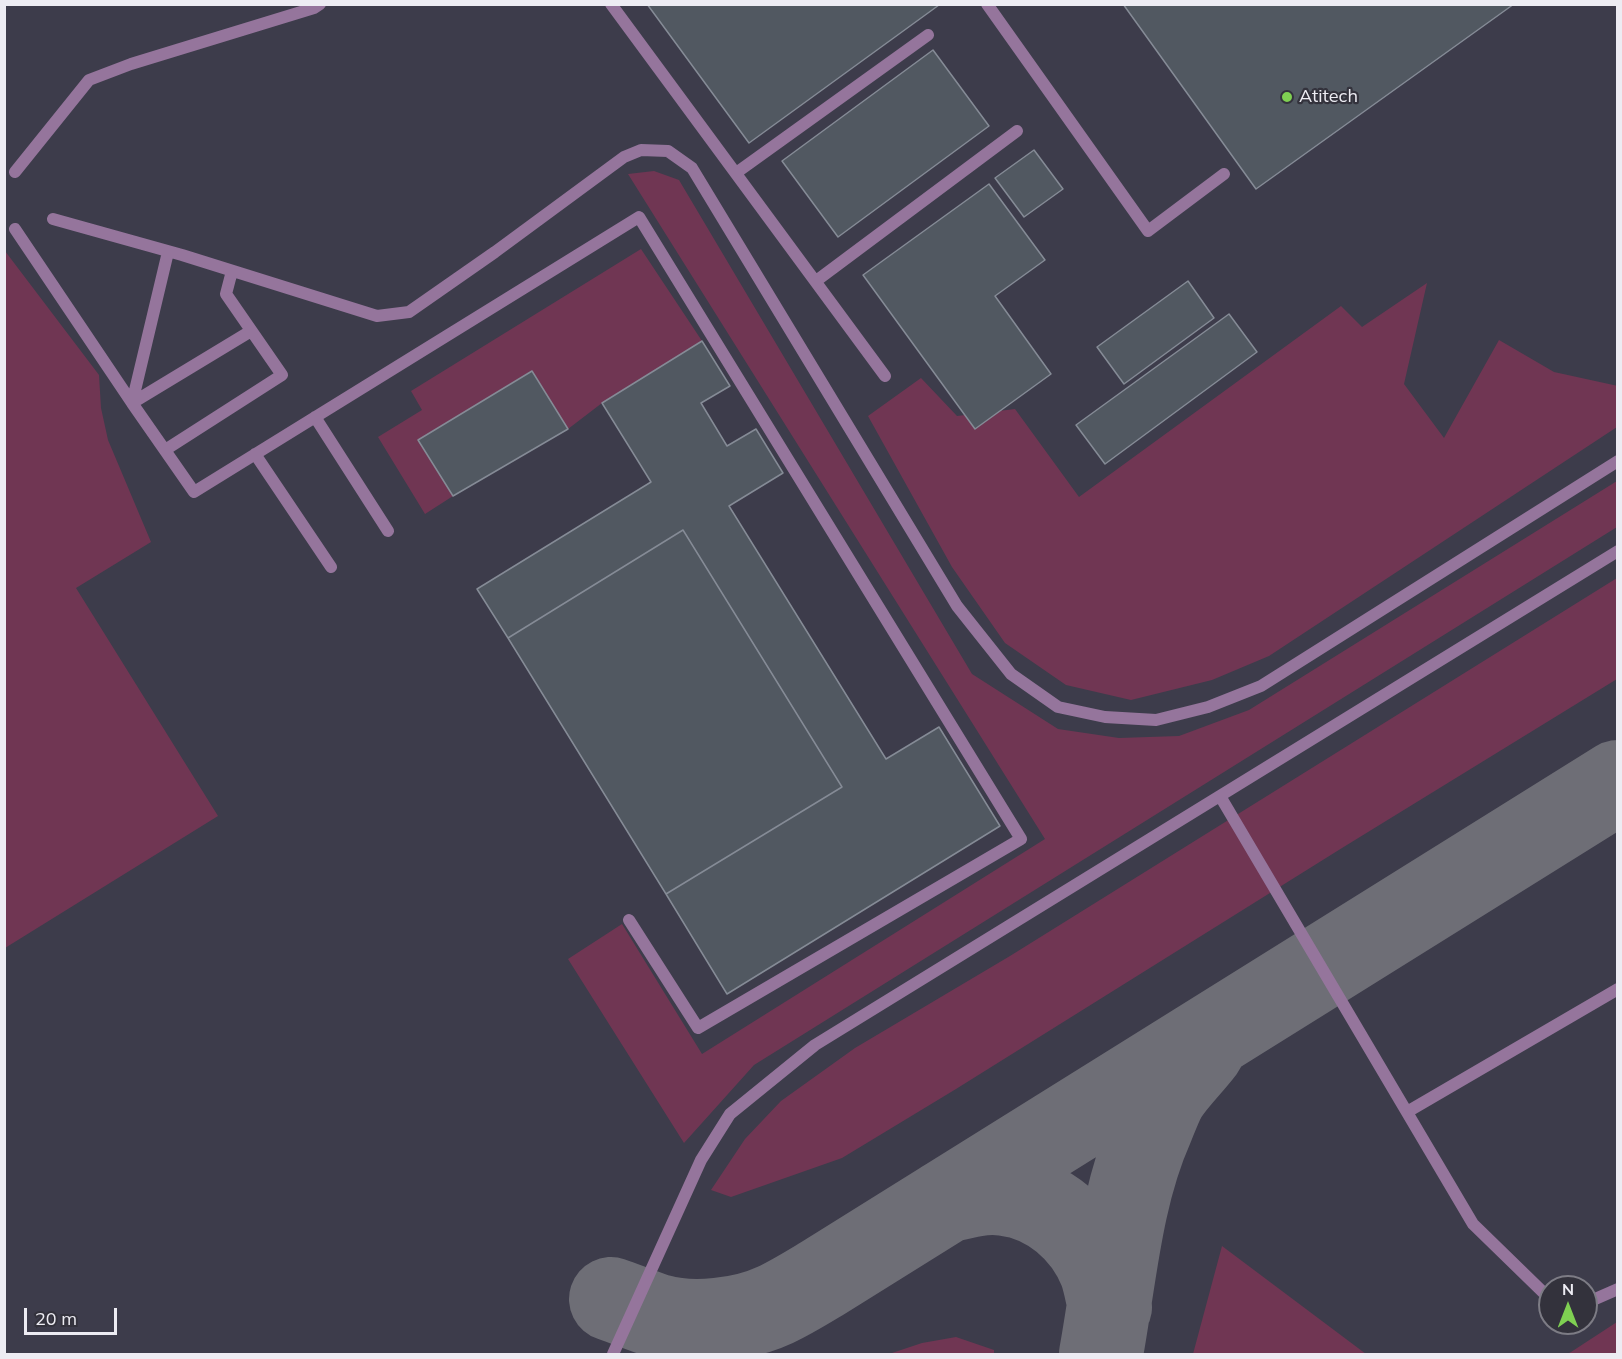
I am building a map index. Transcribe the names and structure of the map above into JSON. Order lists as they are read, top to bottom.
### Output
{
  "places": ["Atitech"],
  "scale_bar": "20 m",
  "north": "top"
}
